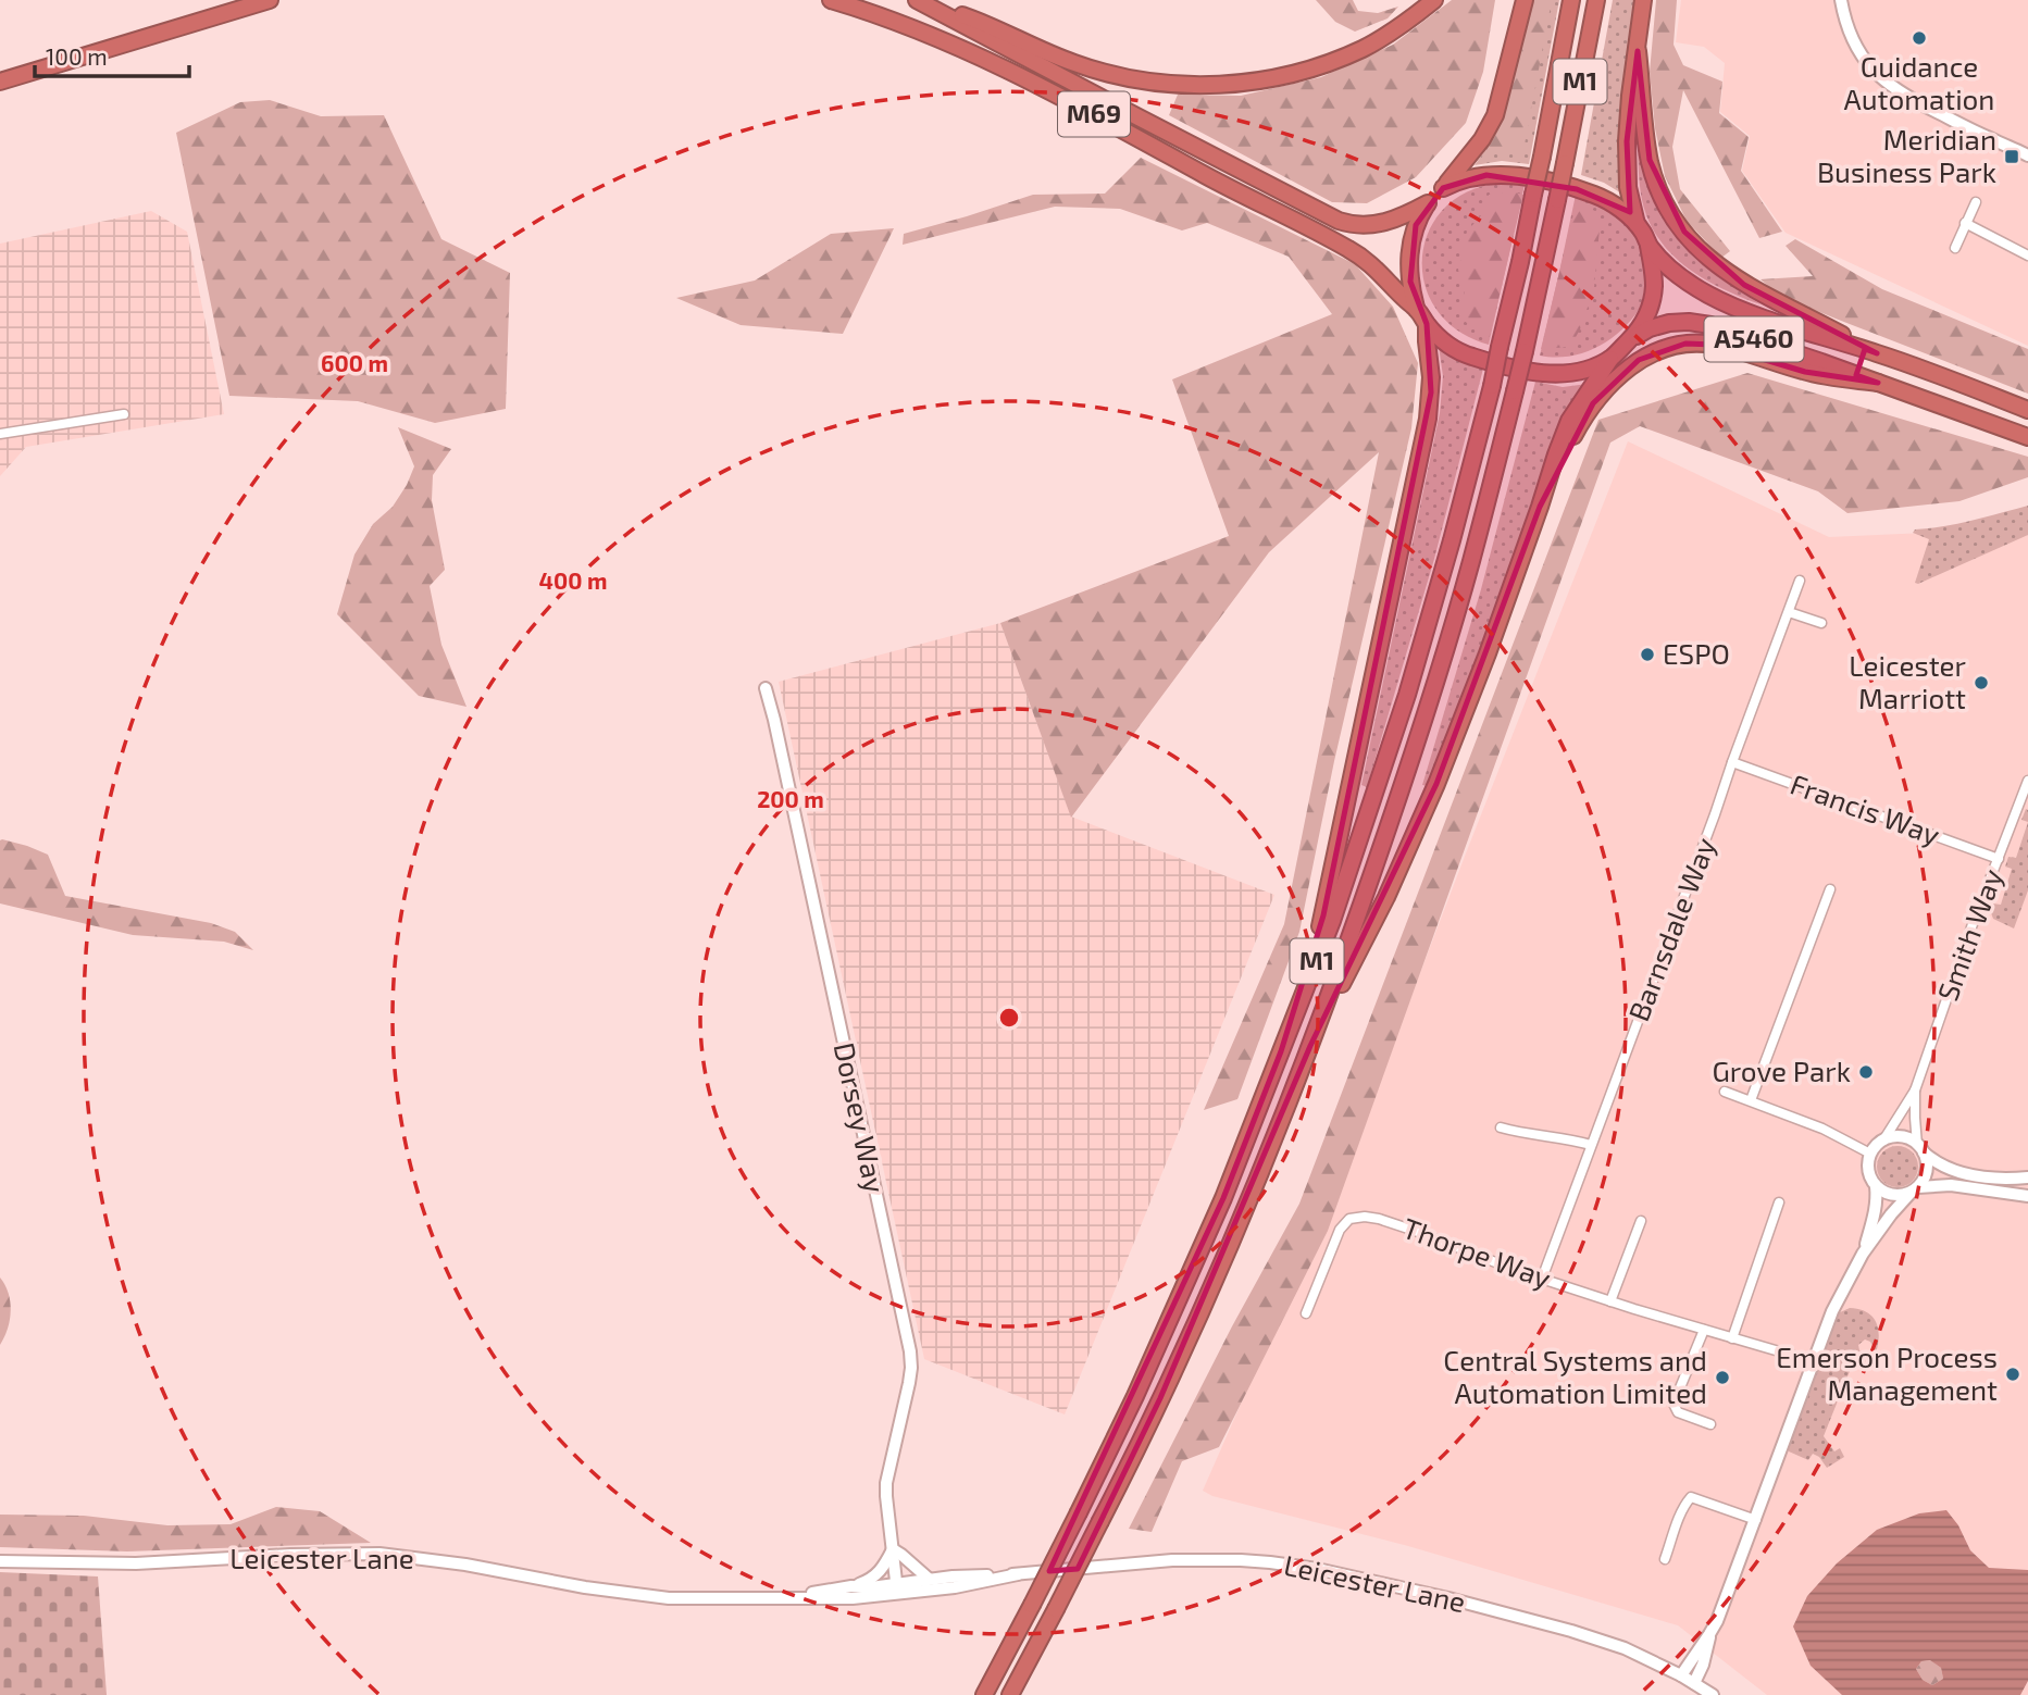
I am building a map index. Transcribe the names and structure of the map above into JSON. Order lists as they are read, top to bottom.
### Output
{
  "streets": {
    "highway": ["M1", "M69", "A5460"],
    "street": [
      "Francis Way",
      "Barnsdale Way",
      "Smith Way",
      "Dorsey Way",
      "Thorpe Way",
      "Leicester Lane"
    ]
  },
  "crossings": [
    ["M69", "A5460"],
    ["Francis Way", "Barnsdale Way"],
    ["Francis Way", "Smith Way"],
    ["Barnsdale Way", "Thorpe Way"],
    ["Dorsey Way", "Leicester Lane"]
  ],
  "places": {
    "other": [
      "Guidance Automation",
      "ESPO",
      "Leicester Marriott",
      "Grove Park",
      "Emerson Process Management",
      "Central Systems and Automation Limited"
    ],
    "transit": ["Meridian Business Park"]
  },
  "scale_bar": "100 m",
  "rings": ["600 m", "400 m", "200 m"]
}
